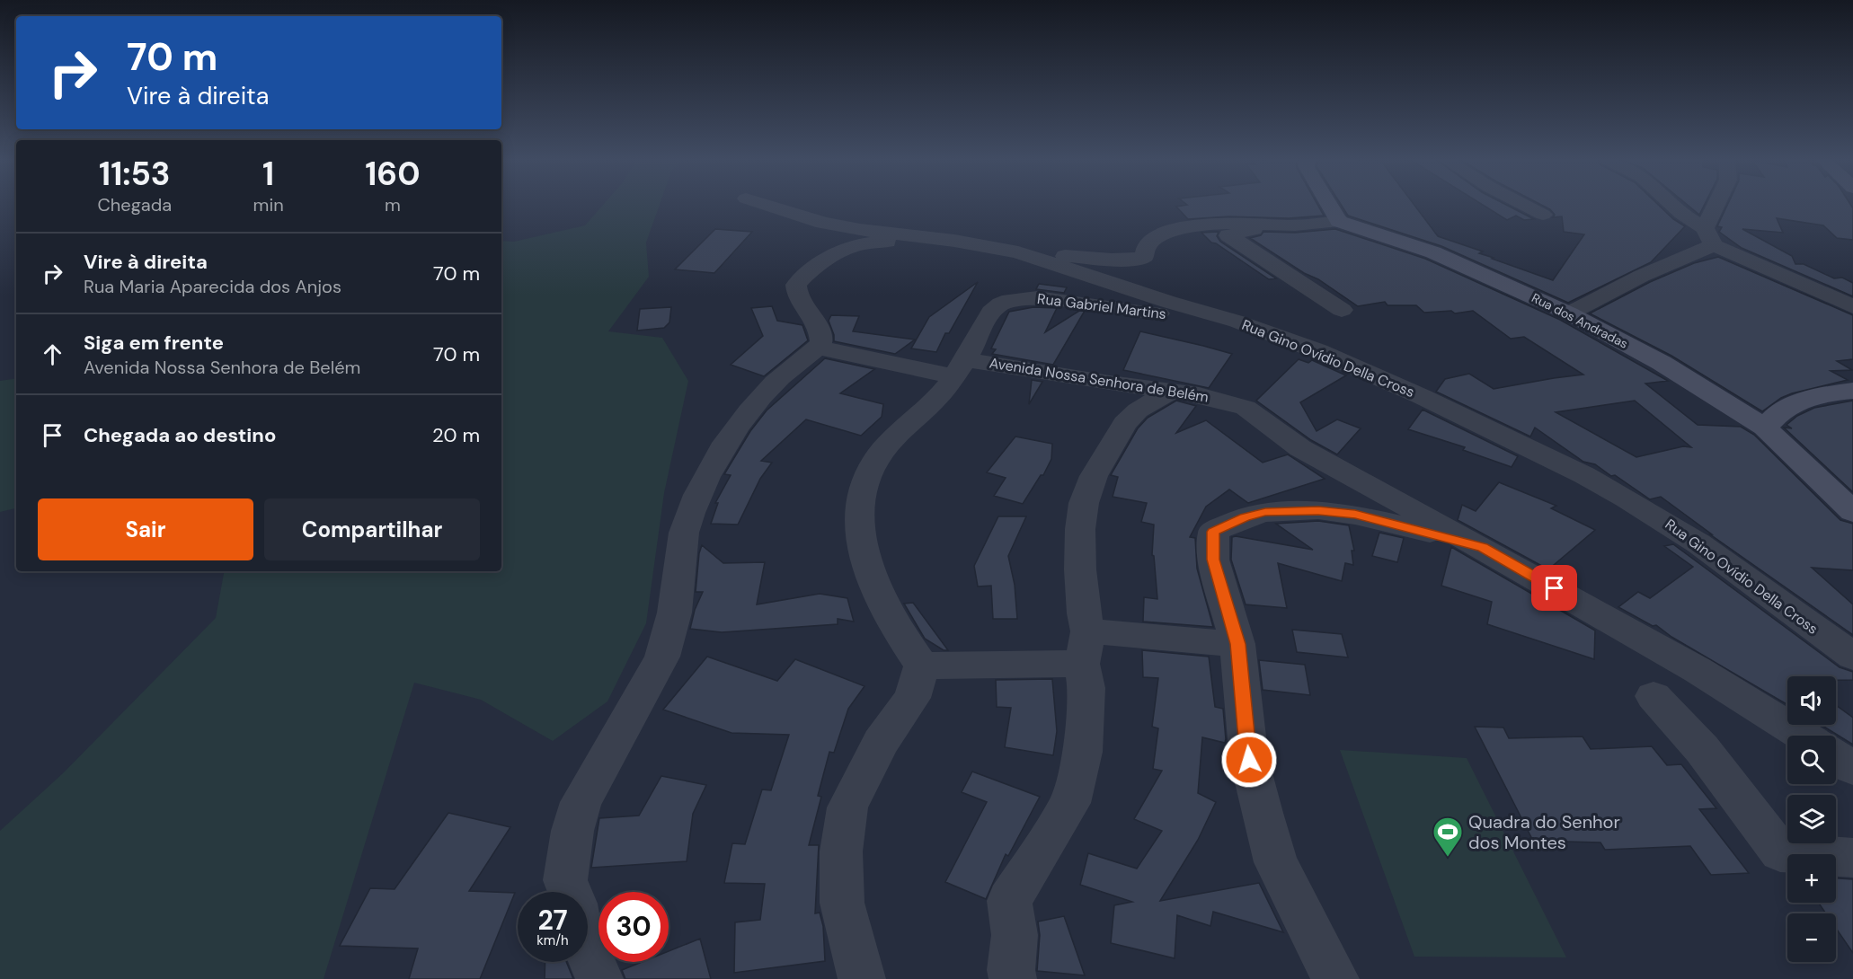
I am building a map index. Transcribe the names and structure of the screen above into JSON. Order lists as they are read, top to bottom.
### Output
{
  "streets": {
    "street": [
      "Rua Gabriel Martins",
      "Rua dos Andradas",
      "Rua Gino Ovídio Della Cross",
      "Avenida Nossa Senhora de Belém"
    ]
  },
  "crossings": [
    ["Rua Gabriel Martins", "Rua Gino Ovídio Della Cross"],
    ["Rua Gabriel Martins", "Avenida Nossa Senhora de Belém"]
  ],
  "places": {
    "sports": ["Quadra do Senhor dos Montes"]
  },
  "page": {
    "turn": ["70 m", "Vire à direita"],
    "eta": [
      "11:53",
      "Chegada",
      "1",
      "min",
      "160",
      "m"
    ],
    "list": [
      {
        "name": "Vire à direita",
        "note": "Rua Maria Aparecida dos Anjos",
        "value": "70 m"
      },
      {
        "name": "Siga em frente",
        "note": "Avenida Nossa Senhora de Belém",
        "value": "70 m"
      },
      {
        "name": "Chegada ao destino",
        "value": "20 m"
      }
    ],
    "buttons": ["Sair", "Compartilhar"],
    "map_buttons": ["+", "−"],
    "speed": "27 km/h",
    "limit": "30"
  }
}
